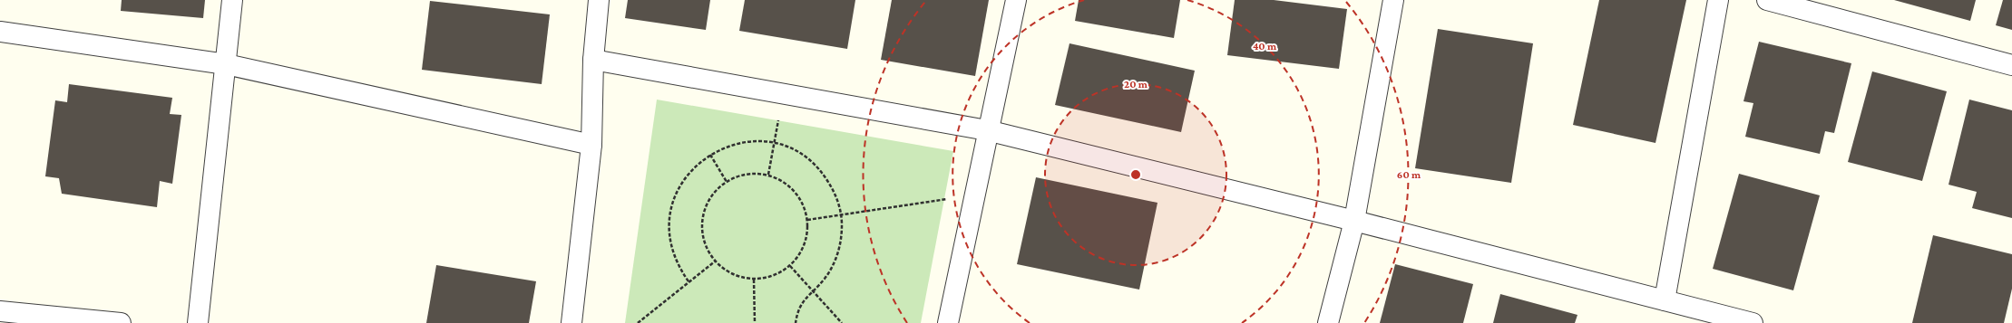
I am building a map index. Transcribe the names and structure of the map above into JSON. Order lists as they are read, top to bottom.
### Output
{
  "rings": ["40 m", "20 m", "60 m"]
}
